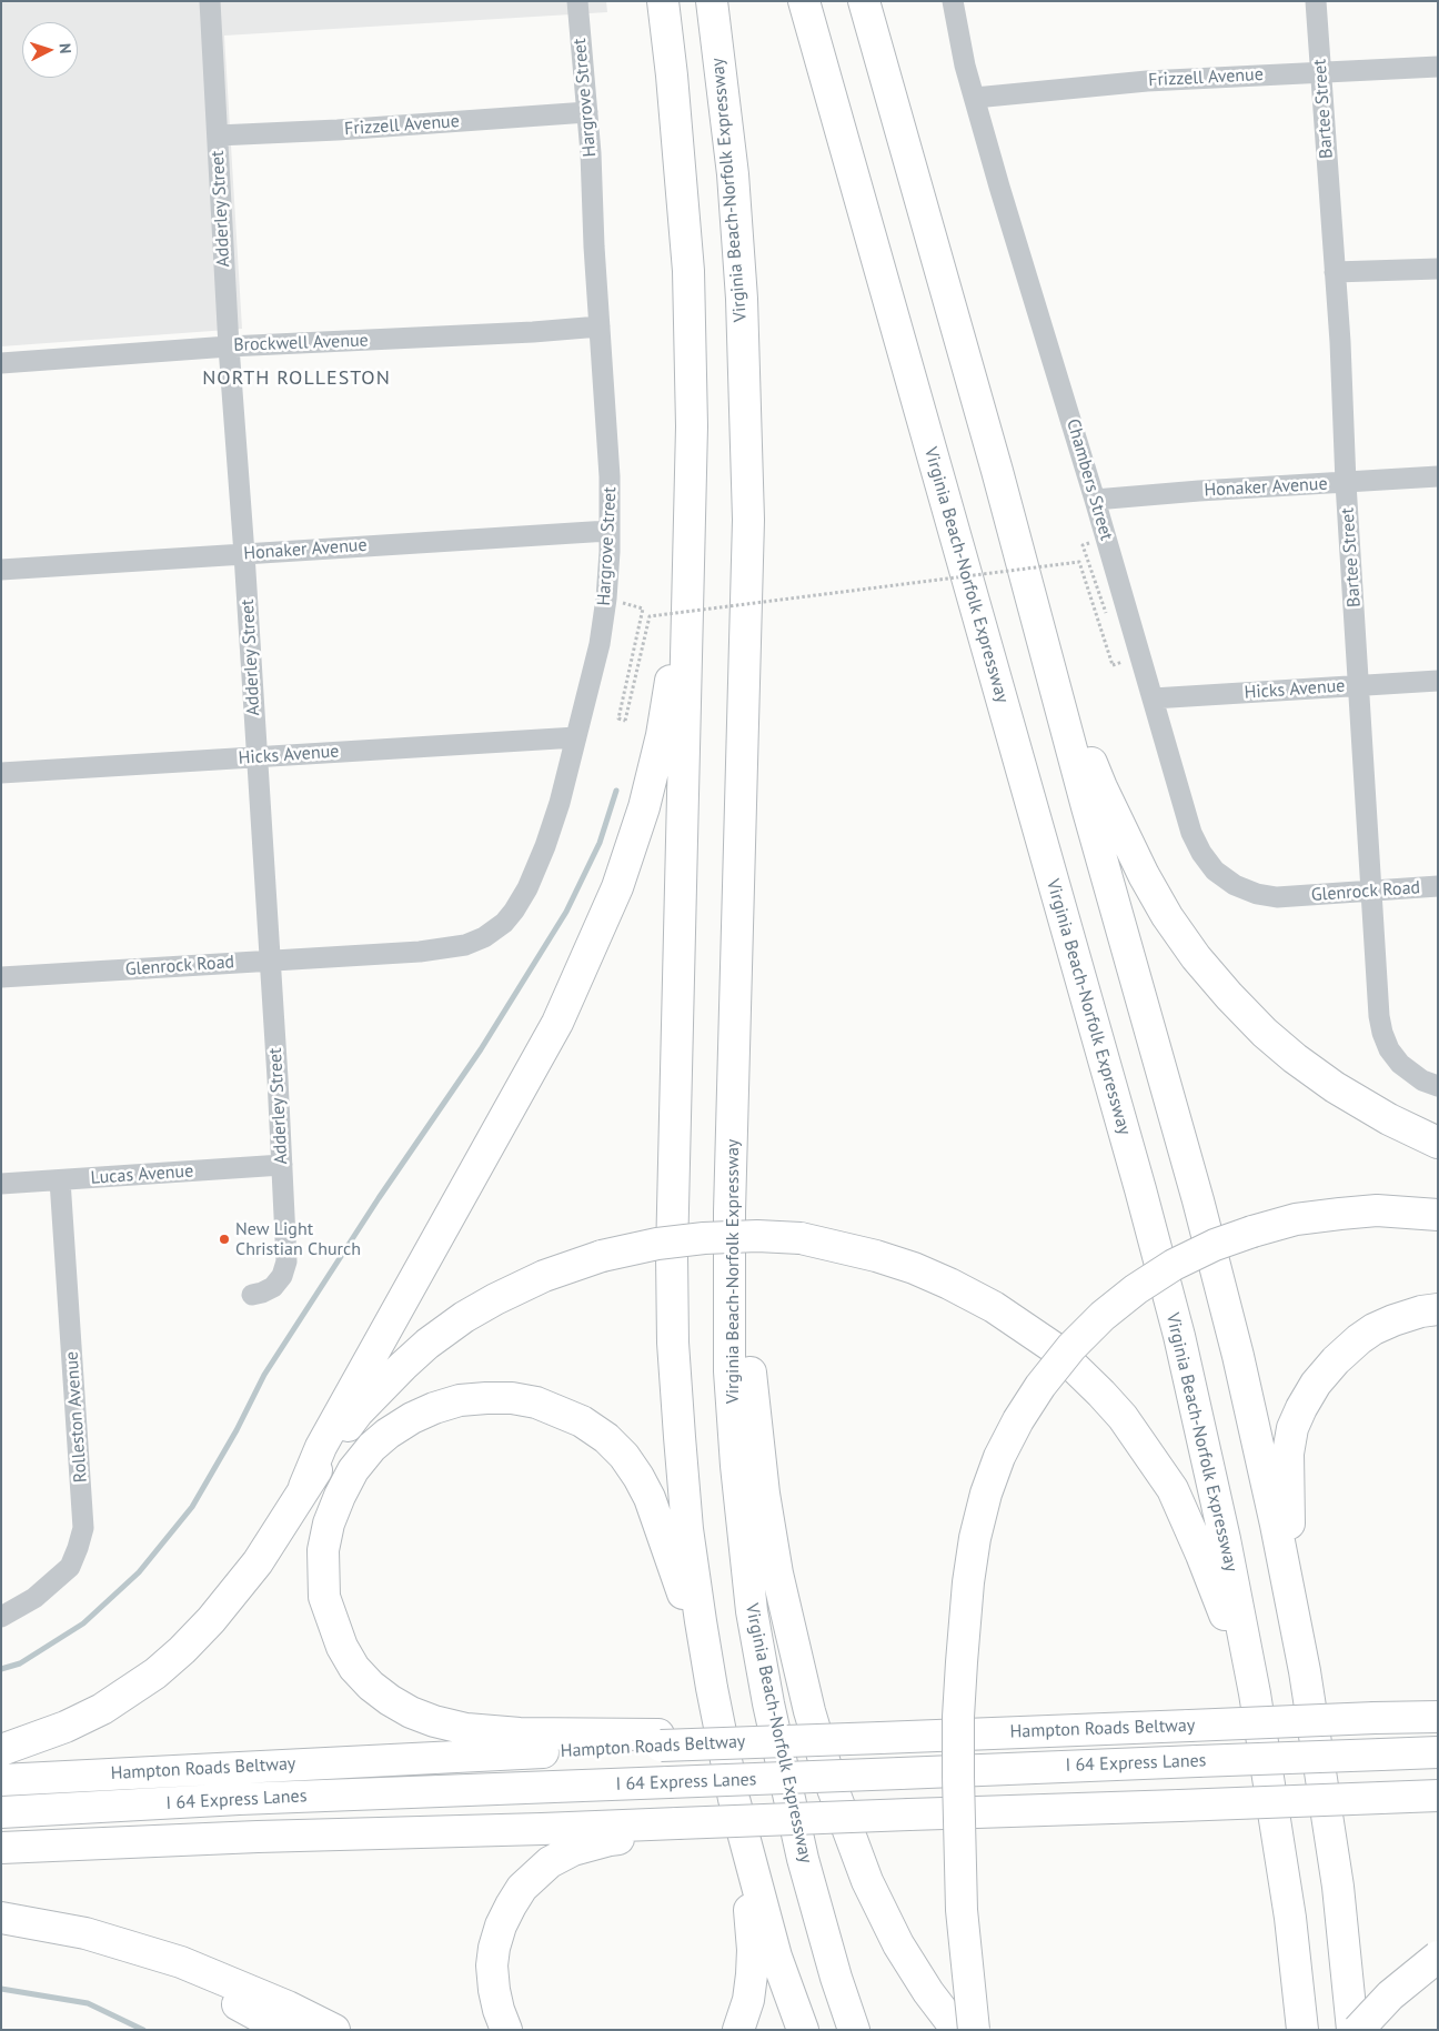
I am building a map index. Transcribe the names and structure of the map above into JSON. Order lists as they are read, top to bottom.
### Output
{
  "streets": {
    "highway": ["Virginia Beach-Norfolk Expressway", "Hampton Roads Beltway", "I 64 Express Lanes"],
    "street": [
      "Frizzell Avenue",
      "Hargrove Street",
      "Bartee Street",
      "Adderley Street",
      "Brockwell Avenue",
      "Chambers Street",
      "Honaker Avenue",
      "Hicks Avenue",
      "Glenrock Road",
      "Lucas Avenue",
      "Rolleston Avenue"
    ]
  },
  "crossings": [
    ["Frizzell Avenue", "Hargrove Street"],
    ["Frizzell Avenue", "Bartee Street"],
    ["Frizzell Avenue", "Adderley Street"],
    ["Frizzell Avenue", "Chambers Street"],
    ["Hargrove Street", "Brockwell Avenue"],
    ["Hargrove Street", "Honaker Avenue"],
    ["Hargrove Street", "Hicks Avenue"],
    ["Hargrove Street", "Glenrock Road"],
    ["Bartee Street", "Honaker Avenue"],
    ["Bartee Street", "Hicks Avenue"],
    ["Bartee Street", "Glenrock Road"],
    ["Adderley Street", "Brockwell Avenue"],
    ["Adderley Street", "Honaker Avenue"],
    ["Adderley Street", "Hicks Avenue"],
    ["Adderley Street", "Glenrock Road"],
    ["Adderley Street", "Lucas Avenue"],
    ["Chambers Street", "Honaker Avenue"],
    ["Chambers Street", "Hicks Avenue"],
    ["Chambers Street", "Glenrock Road"],
    ["Lucas Avenue", "Rolleston Avenue"]
  ],
  "districts": ["NORTH ROLLESTON"],
  "places": ["New Light Christian Church"],
  "north": "right"
}
